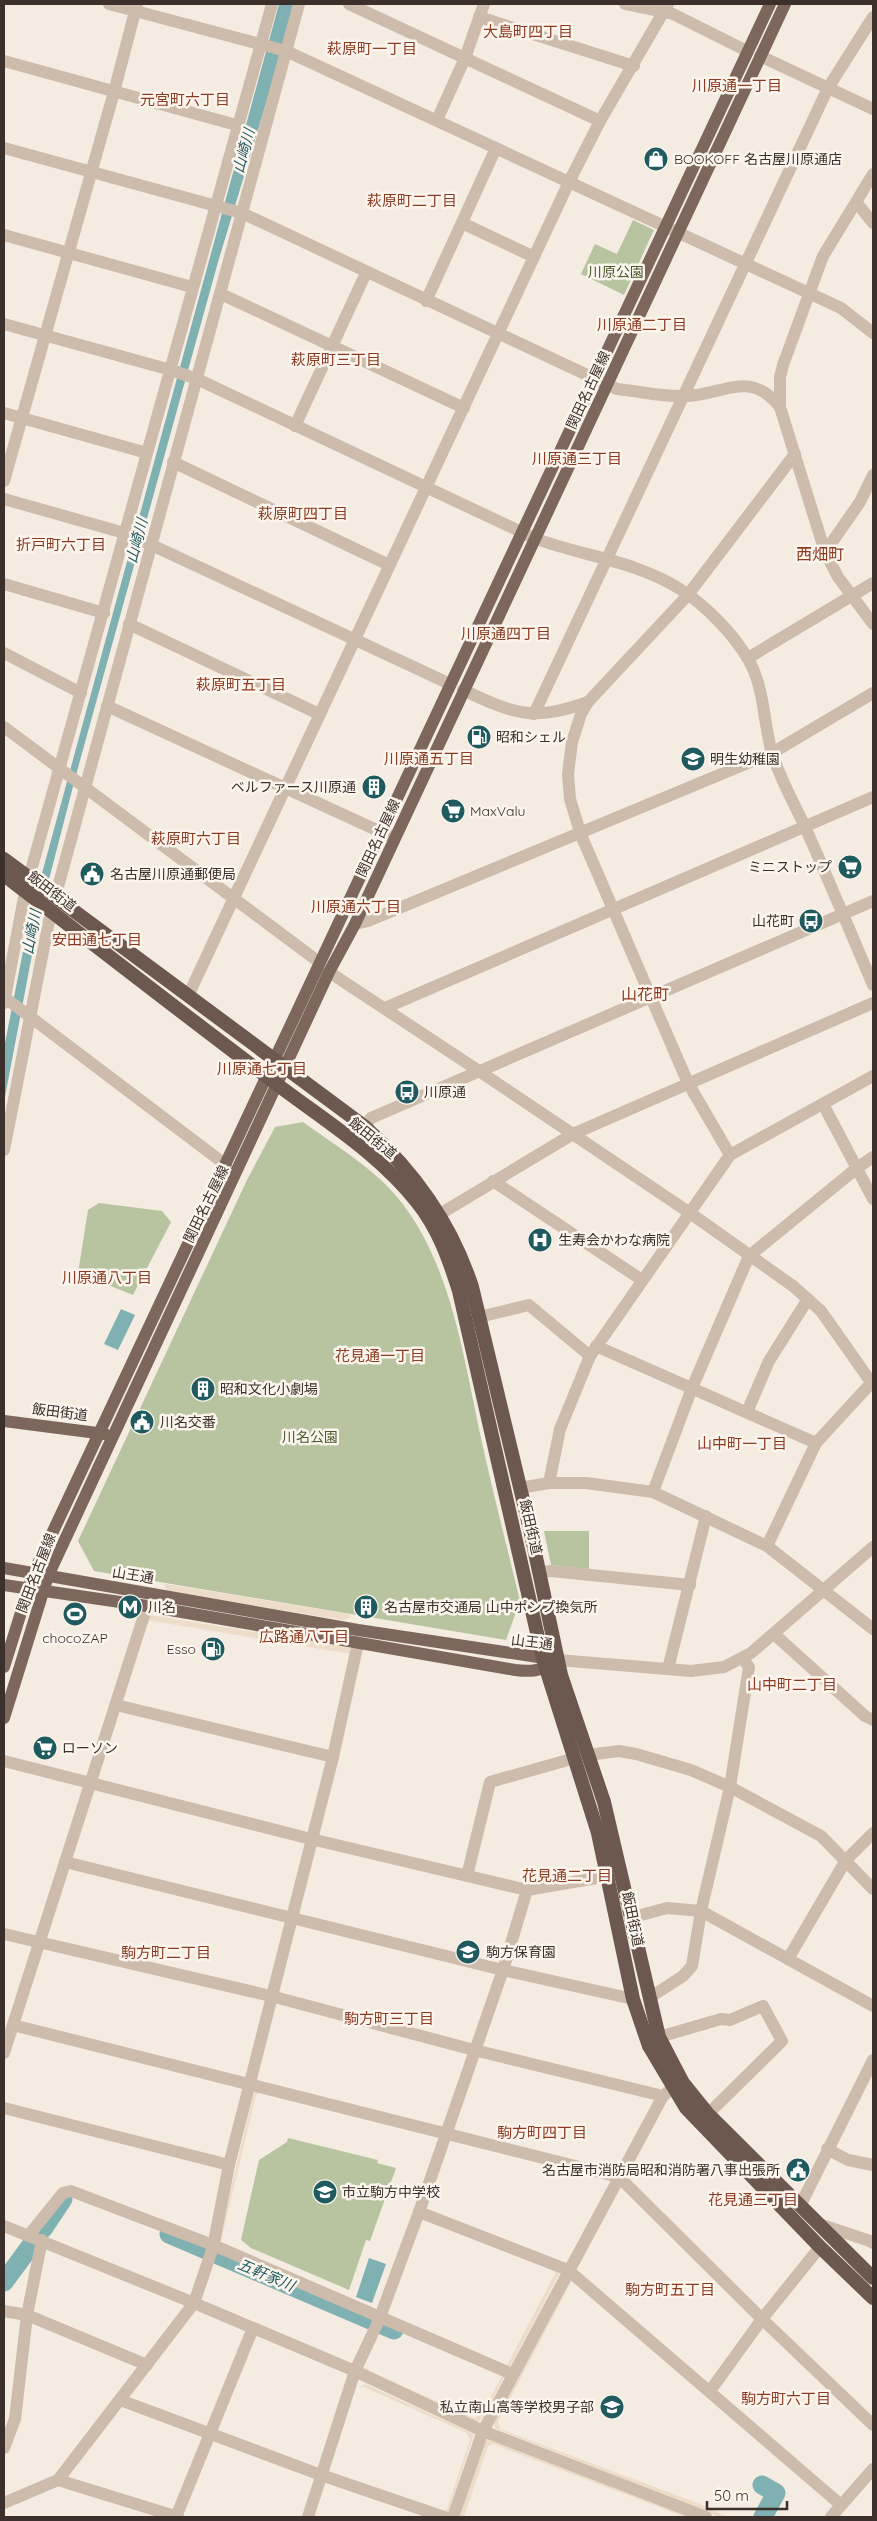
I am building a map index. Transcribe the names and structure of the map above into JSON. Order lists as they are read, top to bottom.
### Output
{
  "streets": {
    "highway": ["飯田街道"],
    "main road": ["関田名古屋線", "山王通"]
  },
  "crossings": [
    ["関田名古屋線", "飯田街道"],
    ["関田名古屋線", "山王通"],
    ["飯田街道", "山王通"]
  ],
  "districts": [
    "大島町四丁目",
    "萩原町一丁目",
    "川原通一丁目",
    "元宮町六丁目",
    "萩原町二丁目",
    "川原通二丁目",
    "萩原町三丁目",
    "川原通三丁目",
    "萩原町四丁目",
    "折戸町六丁目",
    "西畑町",
    "川原通四丁目",
    "萩原町五丁目",
    "川原通五丁目",
    "萩原町六丁目",
    "川原通六丁目",
    "安田通七丁目",
    "山花町",
    "川原通七丁目",
    "川原通八丁目",
    "花見通一丁目",
    "山中町一丁目",
    "広路通八丁目",
    "山中町二丁目",
    "花見通二丁目",
    "駒方町二丁目",
    "駒方町三丁目",
    "駒方町四丁目",
    "花見通三丁目",
    "駒方町五丁目",
    "駒方町六丁目"
  ],
  "water": ["山崎川", "五軒家川"],
  "parks": ["川原公園", "川名公園"],
  "places": {
    "shop": ["BOOKOFF 名古屋川原通店"],
    "fuel station": ["昭和シェル", "Esso"],
    "school or university": [
      "明生幼稚園",
      "駒方保育園",
      "市立駒方中学校",
      "私立南山高等学校男子部"
    ],
    "building": ["ベルファース川原通", "昭和文化小劇場", "名古屋市交通局 山中ポンプ換気所"],
    "supermarket": ["MaxValu", "ミニストップ", "ローソン"],
    "public building": ["名古屋川原通郵便局", "川名交番", "名古屋市消防局昭和消防署八事出張所"],
    "bus stop": ["山花町", "川原通"],
    "hospital": ["生寿会かわな病院"],
    "metro station": ["川名"],
    "sports": ["chocoZAP"]
  },
  "scale_bar": "50 m"
}
